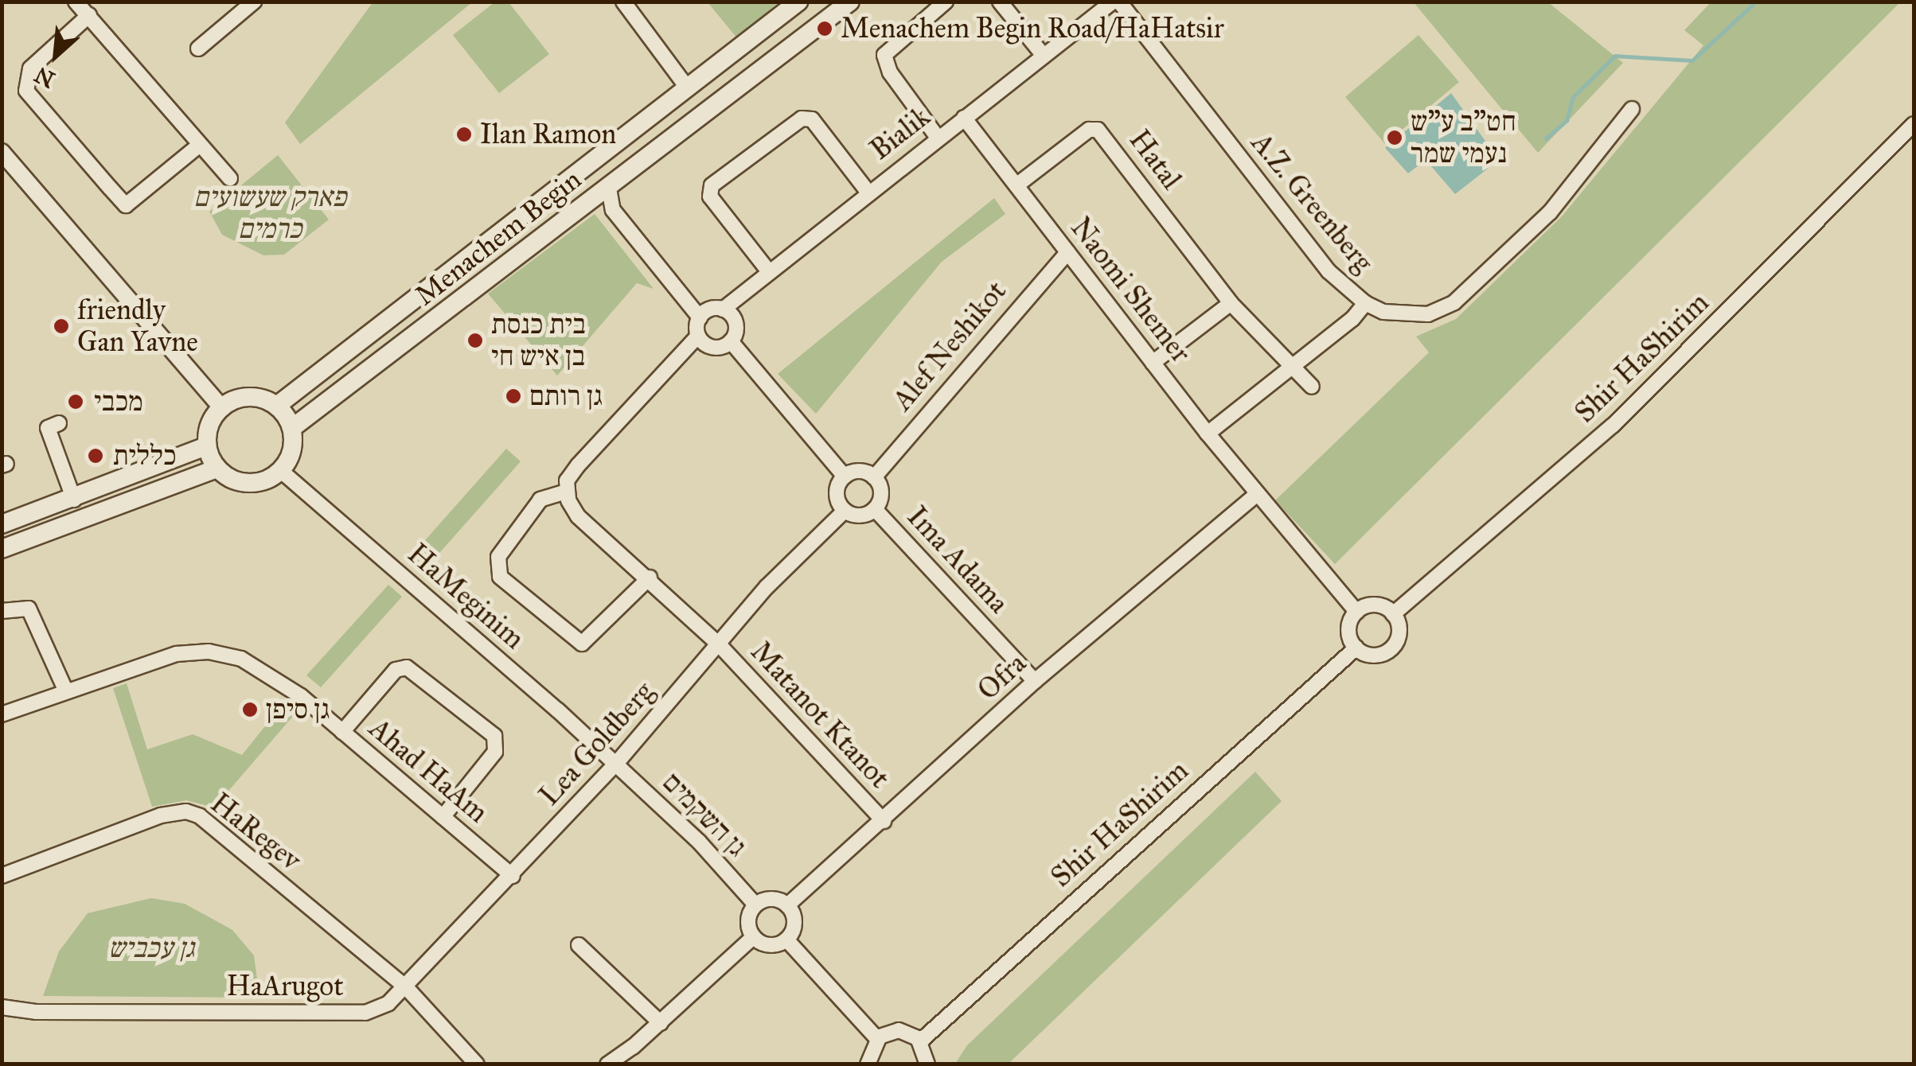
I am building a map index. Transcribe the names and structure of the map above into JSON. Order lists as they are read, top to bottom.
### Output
{
  "streets": {
    "main road": ["Menachem Begin"],
    "street": [
      "Bialik",
      "Hatal",
      "A.Z. Greenberg",
      "Naomi Shemer",
      "Alef Neshikot",
      "Shir HaShirim",
      "Ima Adama",
      "HaMeginim",
      "Ofra",
      "Matanot Ktanot",
      "Lea Goldberg",
      "Ahad HaAm",
      "גן השקמים",
      "HaRegev",
      "HaArugot"
    ]
  },
  "crossings": [
    ["Bialik", "Naomi Shemer"],
    ["Hatal", "Naomi Shemer"],
    ["Menachem Begin", "HaMeginim"],
    ["Naomi Shemer", "Alef Neshikot"],
    ["Naomi Shemer", "Shir HaShirim"],
    ["Naomi Shemer", "Ofra"],
    ["Alef Neshikot", "Ima Adama"],
    ["Ima Adama", "Ofra"],
    ["HaMeginim", "Lea Goldberg"],
    ["HaMeginim", "גן השקמים"],
    ["Ofra", "Matanot Ktanot"],
    ["Ofra", "גן השקמים"],
    ["Matanot Ktanot", "Lea Goldberg"],
    ["Lea Goldberg", "Ahad HaAm"],
    ["Lea Goldberg", "גן השקמים"],
    ["Lea Goldberg", "HaArugot"],
    ["Ahad HaAm", "HaArugot"],
    ["HaRegev", "HaArugot"]
  ],
  "parks": ["פארק שעשועים כרמים", "גן עכביש"],
  "places": [
    "Menachem Begin Road/HaHatsir",
    "Ilan Ramon",
    "חט\"ב ע\"ש נעמי שמר",
    "friendly Gan Yavne",
    "בית כנסת בן איש חי",
    "גן רותם",
    "מכבי",
    "כללית",
    "גן סיפן"
  ],
  "north": "bottom left"
}
